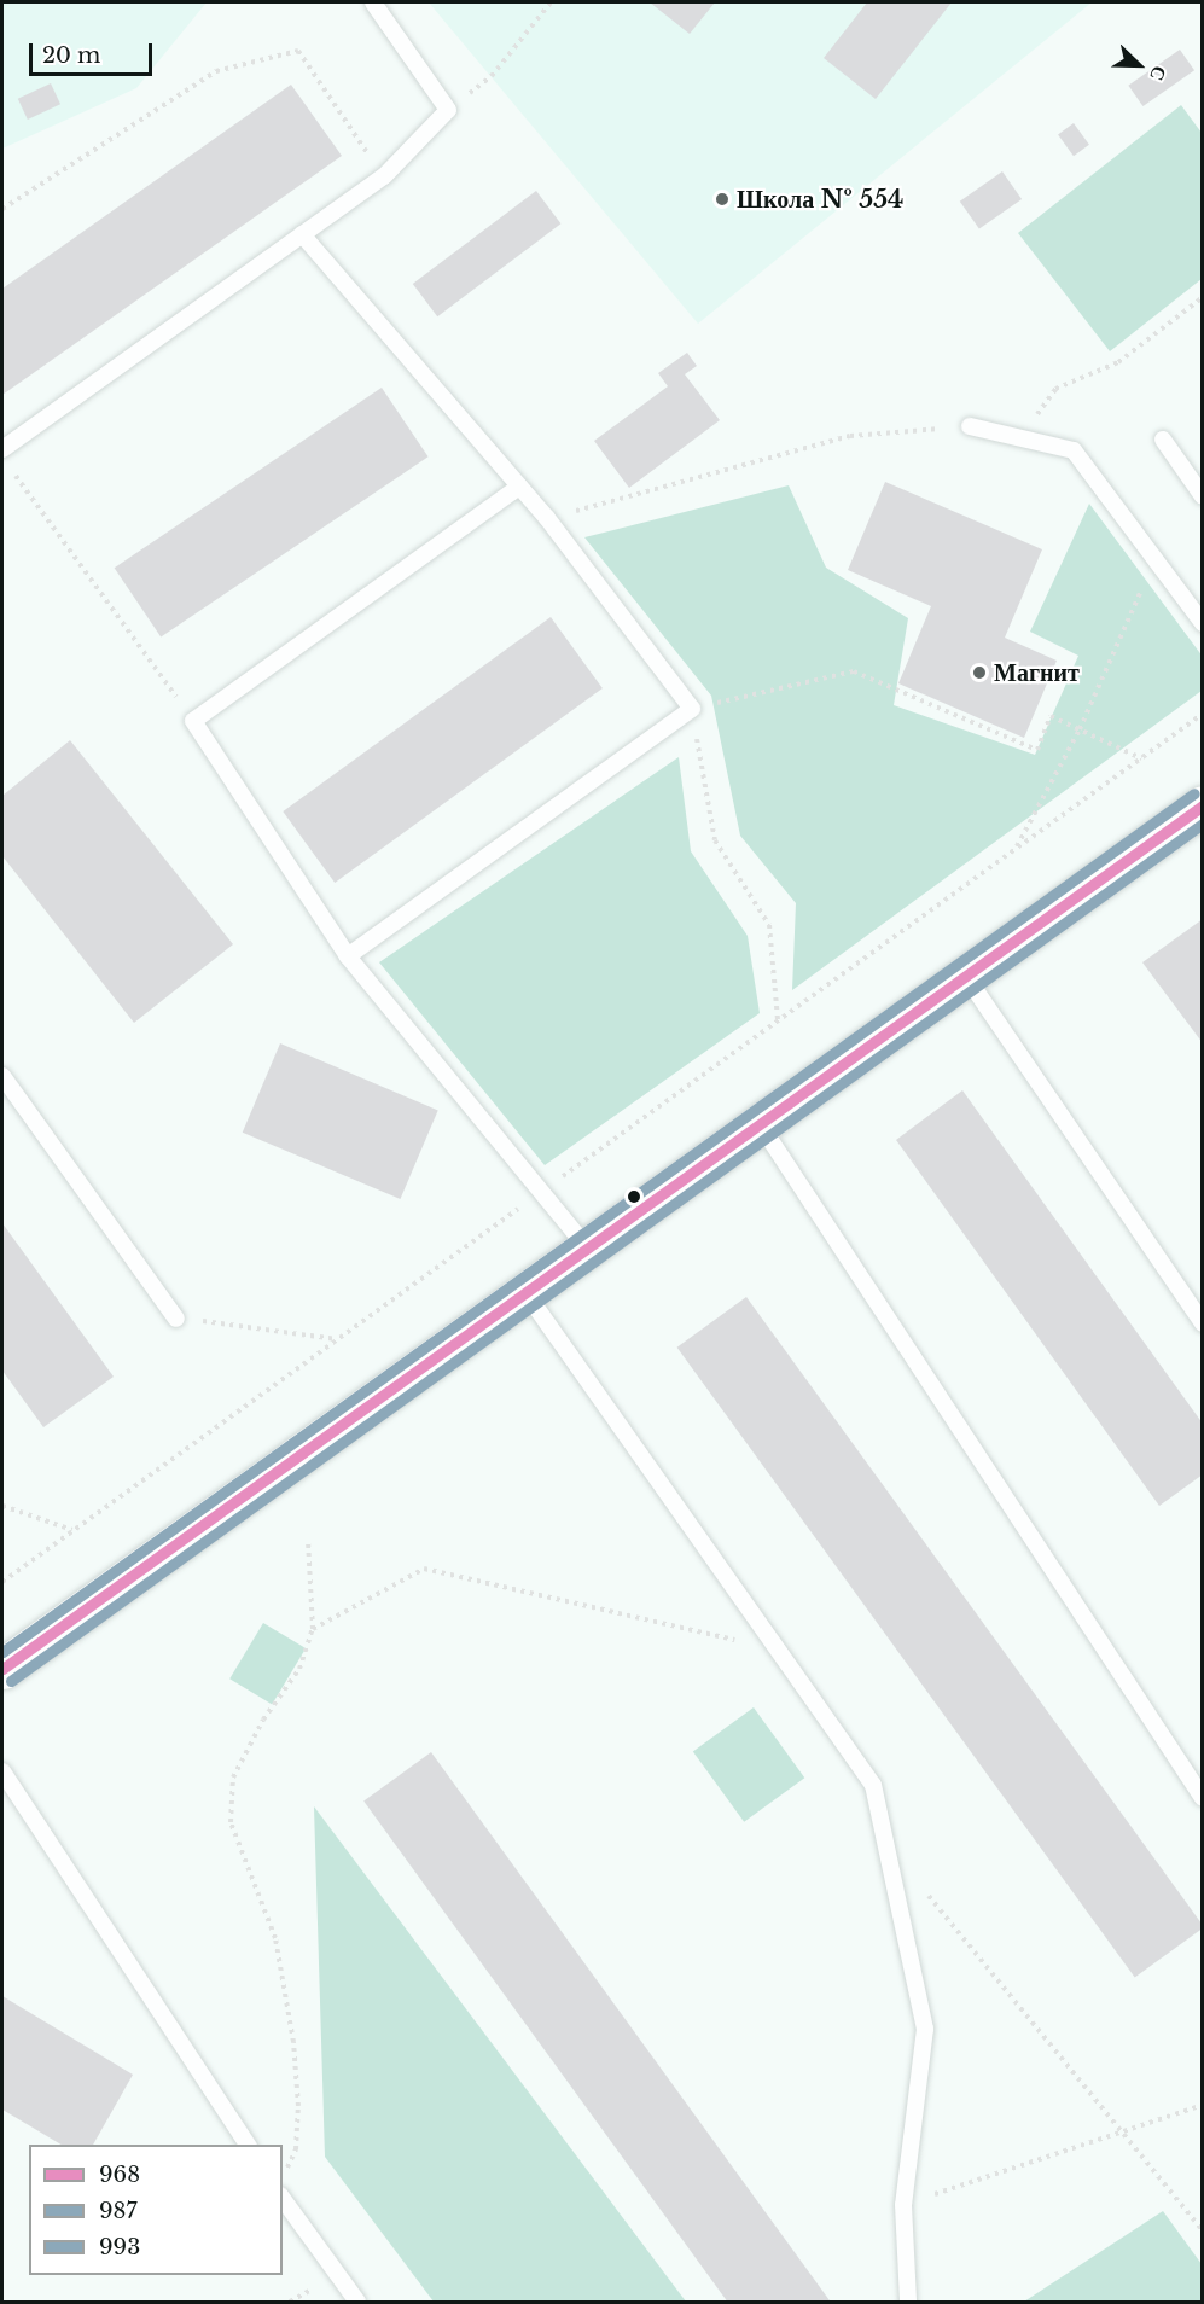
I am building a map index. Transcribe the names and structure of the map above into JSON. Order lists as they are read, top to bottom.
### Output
{
  "places": ["Школа № 554", "Магнит"],
  "lines": ["transit line 993", "transit line 968", "transit line 987"],
  "legend": ["968", "987", "993"],
  "scale_bar": "20 m",
  "north": "bottom right"
}
